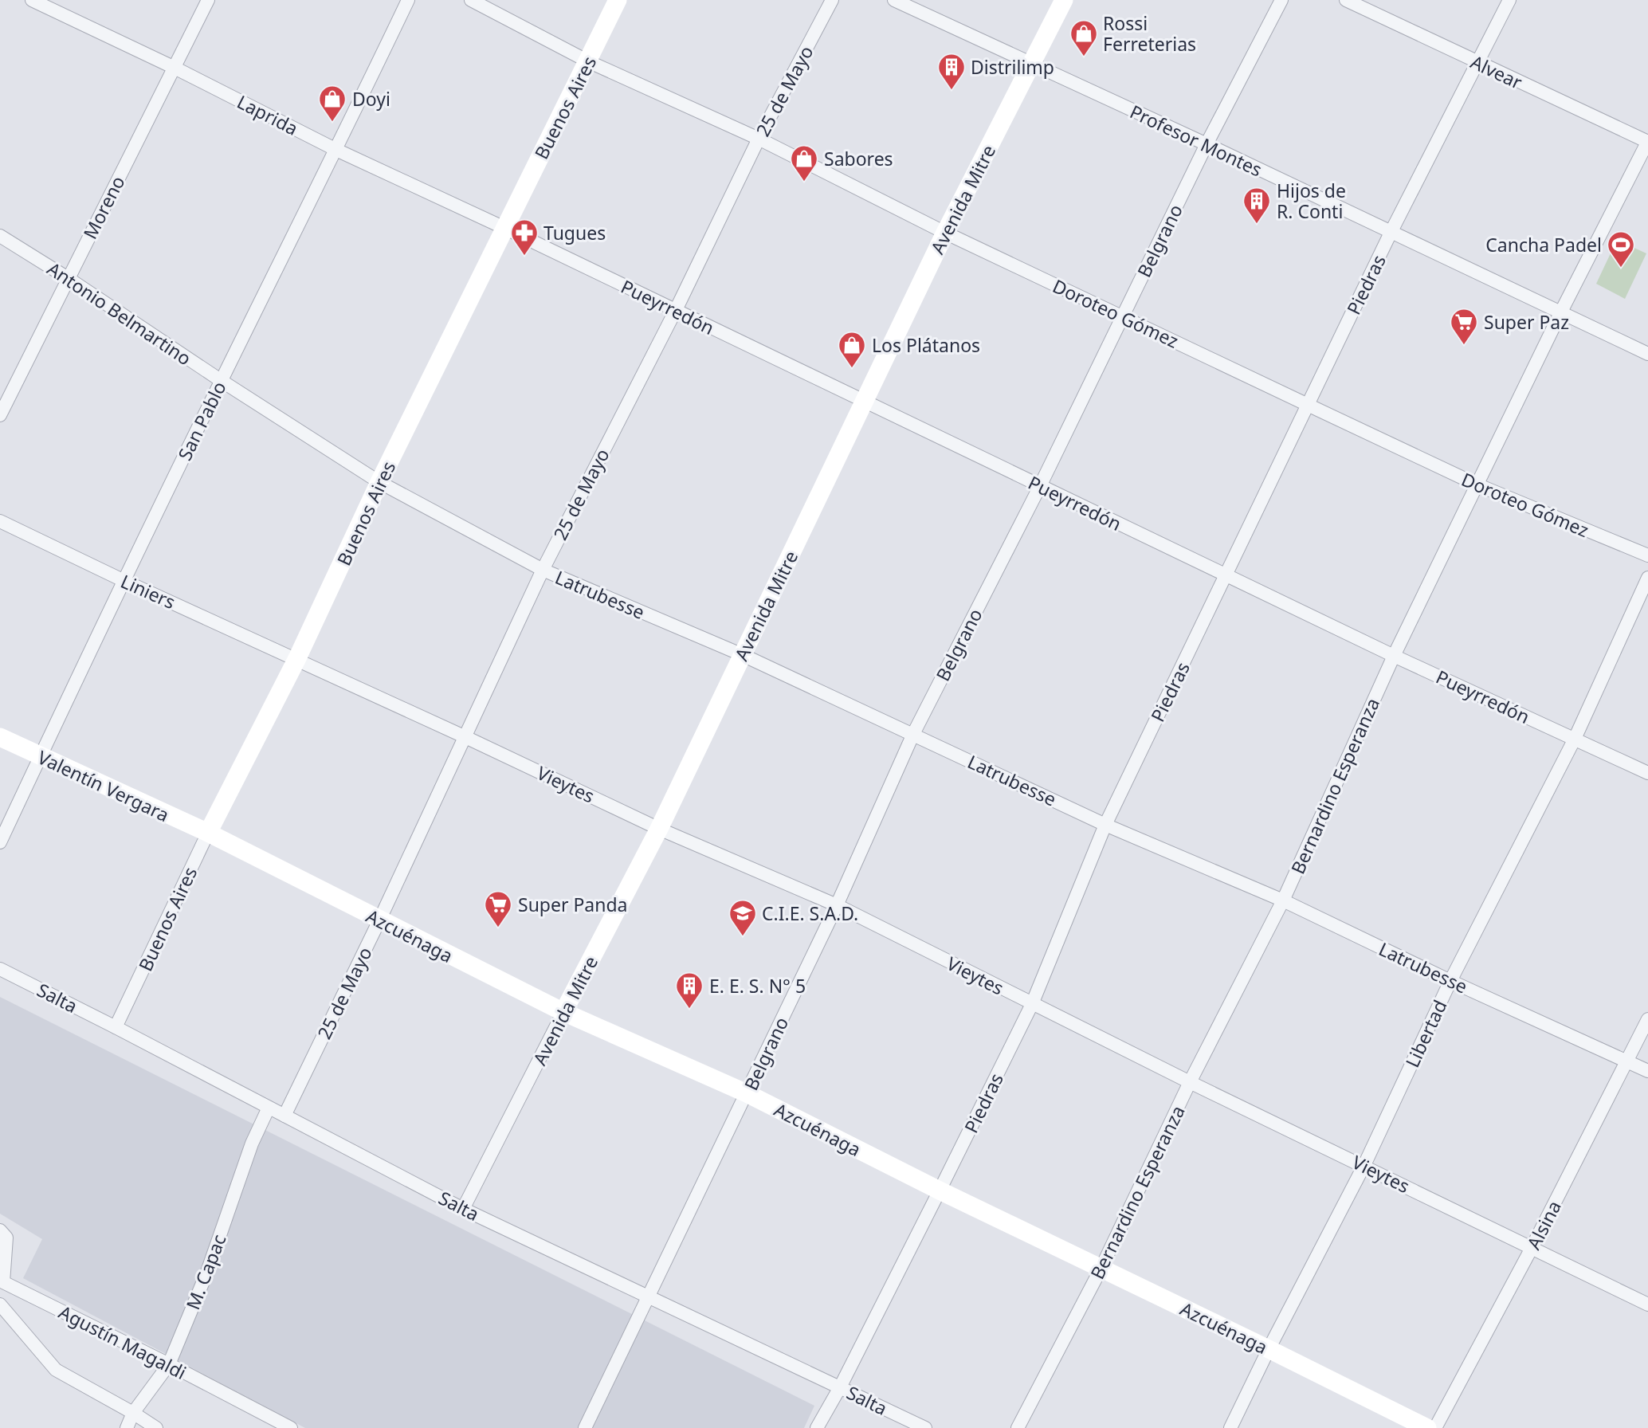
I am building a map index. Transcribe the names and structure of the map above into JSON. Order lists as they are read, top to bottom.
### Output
{
  "streets": {
    "street": [
      "Alvear",
      "25 de Mayo",
      "Buenos Aires",
      "Laprida",
      "Profesor Montes",
      "Avenida Mitre",
      "Moreno",
      "Belgrano",
      "Piedras",
      "Pueyrredón",
      "Antonio Belmartino",
      "Doroteo Gómez",
      "San Pablo",
      "Liniers",
      "Latrubesse",
      "Vieytes",
      "Valentín Vergara",
      "Bernardino Esperanza",
      "Azcuénaga",
      "Salta",
      "Libertad",
      "Alsina",
      "M. Capac",
      "Agustín Magaldi"
    ]
  },
  "crossings": [
    ["Alvear", "Piedras"],
    ["Alvear", "Bernardino Esperanza"],
    ["25 de Mayo", "Pueyrredón"],
    ["25 de Mayo", "Doroteo Gómez"],
    ["25 de Mayo", "Latrubesse"],
    ["25 de Mayo", "Vieytes"],
    ["25 de Mayo", "Azcuénaga"],
    ["25 de Mayo", "Salta"],
    ["Buenos Aires", "Laprida"],
    ["Buenos Aires", "Pueyrredón"],
    ["Buenos Aires", "Antonio Belmartino"],
    ["Buenos Aires", "Doroteo Gómez"],
    ["Buenos Aires", "Liniers"],
    ["Buenos Aires", "Latrubesse"],
    ["Buenos Aires", "Vieytes"],
    ["Buenos Aires", "Valentín Vergara"],
    ["Buenos Aires", "Azcuénaga"],
    ["Buenos Aires", "Salta"],
    ["Laprida", "Moreno"],
    ["Laprida", "Pueyrredón"],
    ["Laprida", "San Pablo"],
    ["Profesor Montes", "Avenida Mitre"],
    ["Profesor Montes", "Belgrano"],
    ["Profesor Montes", "Piedras"],
    ["Profesor Montes", "Bernardino Esperanza"],
    ["Avenida Mitre", "Pueyrredón"],
    ["Avenida Mitre", "Doroteo Gómez"],
    ["Avenida Mitre", "Latrubesse"],
    ["Avenida Mitre", "Vieytes"],
    ["Avenida Mitre", "Azcuénaga"],
    ["Avenida Mitre", "Salta"],
    ["Moreno", "Antonio Belmartino"],
    ["Belgrano", "Pueyrredón"],
    ["Belgrano", "Doroteo Gómez"],
    ["Belgrano", "Latrubesse"],
    ["Belgrano", "Vieytes"],
    ["Belgrano", "Azcuénaga"],
    ["Belgrano", "Salta"],
    ["Piedras", "Pueyrredón"],
    ["Piedras", "Doroteo Gómez"],
    ["Piedras", "Latrubesse"],
    ["Piedras", "Vieytes"],
    ["Piedras", "Azcuénaga"],
    ["Piedras", "Salta"],
    ["Pueyrredón", "Bernardino Esperanza"],
    ["Pueyrredón", "Libertad"],
    ["Antonio Belmartino", "San Pablo"],
    ["Antonio Belmartino", "Latrubesse"],
    ["Doroteo Gómez", "Bernardino Esperanza"],
    ["San Pablo", "Liniers"],
    ["San Pablo", "Valentín Vergara"],
    ["Liniers", "Vieytes"],
    ["Latrubesse", "Bernardino Esperanza"],
    ["Latrubesse", "Libertad"],
    ["Latrubesse", "Alsina"],
    ["Vieytes", "Bernardino Esperanza"],
    ["Vieytes", "Libertad"],
    ["Vieytes", "Alsina"],
    ["Valentín Vergara", "Azcuénaga"],
    ["Bernardino Esperanza", "Azcuénaga"],
    ["Azcuénaga", "Libertad"],
    ["Salta", "M. Capac"],
    ["M. Capac", "Agustín Magaldi"]
  ],
  "places": {
    "shop": [
      "Rossi Ferreterias",
      "Doyi",
      "Sabores",
      "Los Plátanos"
    ],
    "building": ["Distrilimp", "Hijos de R. Conti", "E. E. S. N° 5"],
    "pharmacy": ["Tugues"],
    "sports": ["Cancha Padel"],
    "supermarket": ["Super Paz", "Super Panda"],
    "school or university": ["C.I.E. S.A.D."]
  }
}
